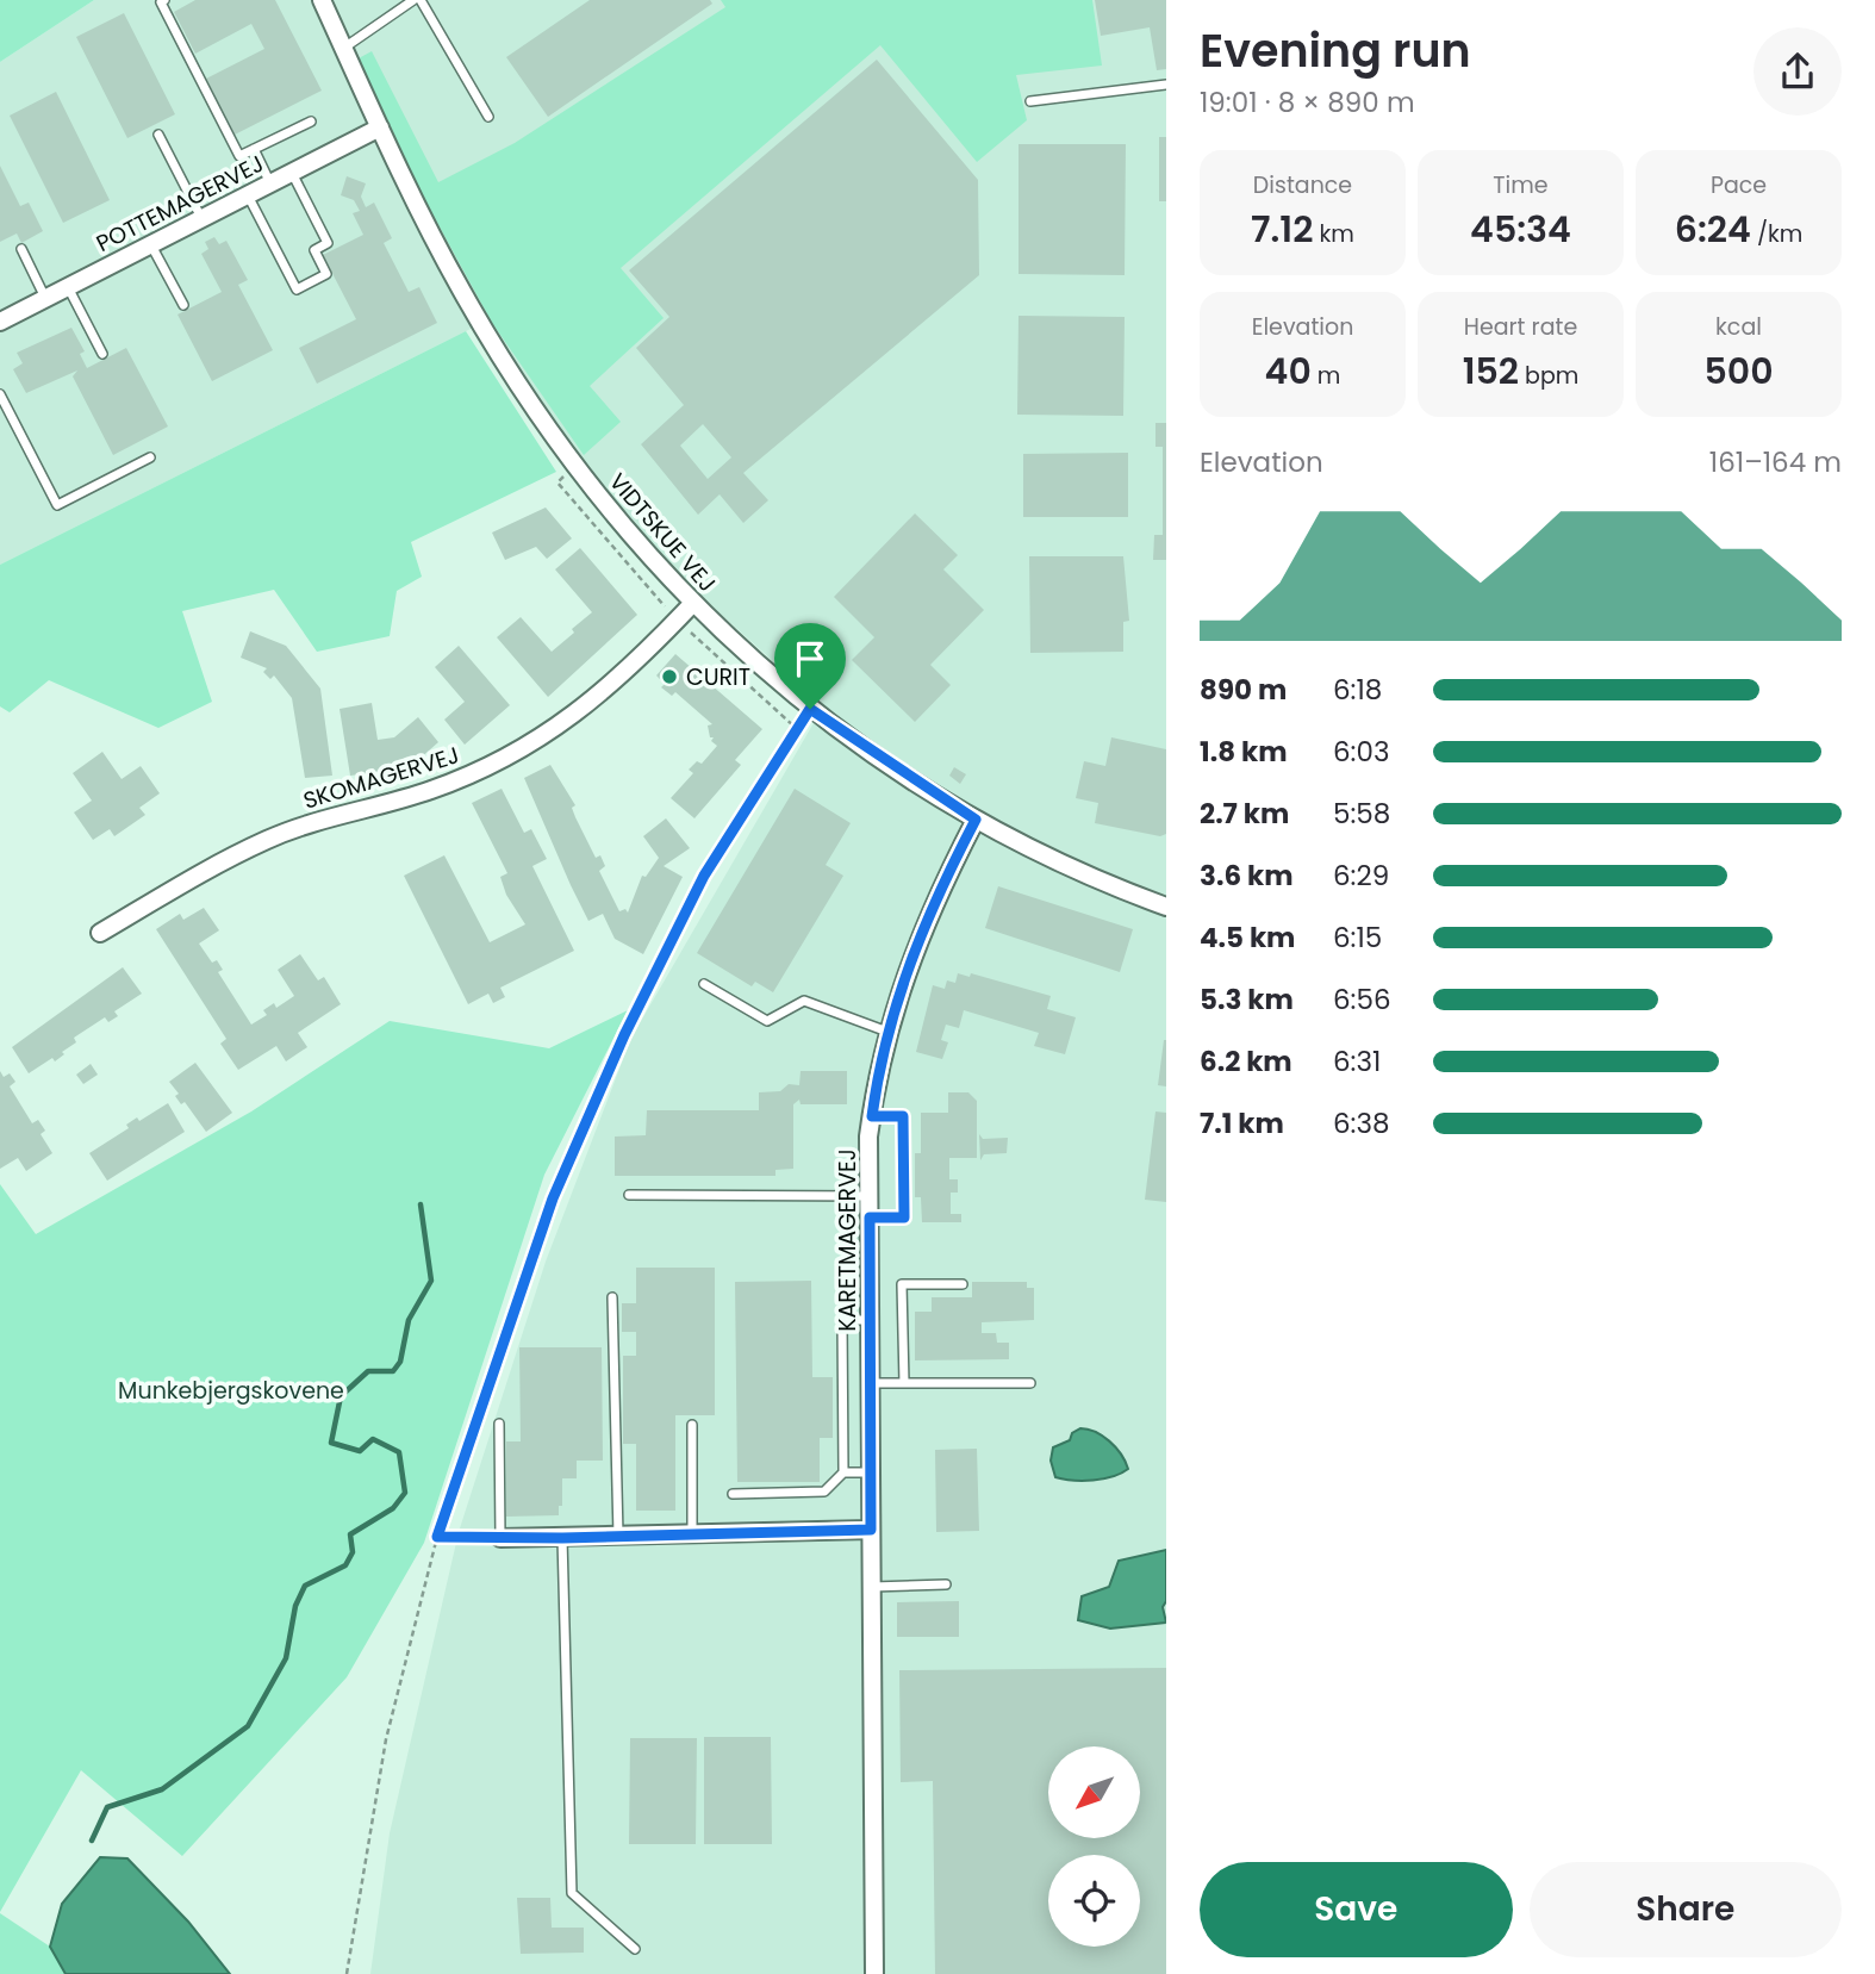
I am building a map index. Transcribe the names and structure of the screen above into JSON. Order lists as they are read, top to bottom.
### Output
{
  "streets": {
    "street": [
      "POTTEMAGERVEJ",
      "VIDTSKUE VEJ",
      "SKOMAGERVEJ",
      "KARETMAGERVEJ"
    ]
  },
  "crossings": [
    ["POTTEMAGERVEJ", "VIDTSKUE VEJ"],
    ["VIDTSKUE VEJ", "SKOMAGERVEJ"],
    ["VIDTSKUE VEJ", "KARETMAGERVEJ"]
  ],
  "parks": ["Munkebjergskovene"],
  "places": ["CURIT"],
  "north": "bottom left",
  "page": {
    "heading": ["Evening run", "19:01 · 8 × 890 m"],
    "stats": [
      ["Distance", "7.12 km"],
      ["Time", "45:34"],
      ["Pace", "6:24 /km"],
      ["Elevation", "40 m"],
      ["Heart rate", "152 bpm"],
      ["kcal", "500"]
    ],
    "chart": ["Elevation", "161–164 m"],
    "list": [
      {
        "name": "890 m",
        "note": "6:18"
      },
      {
        "name": "1.8 km",
        "note": "6:03"
      },
      {
        "name": "2.7 km",
        "note": "5:58"
      },
      {
        "name": "3.6 km",
        "note": "6:29"
      },
      {
        "name": "4.5 km",
        "note": "6:15"
      },
      {
        "name": "5.3 km",
        "note": "6:56"
      },
      {
        "name": "6.2 km",
        "note": "6:31"
      },
      {
        "name": "7.1 km",
        "note": "6:38"
      }
    ],
    "buttons": ["Save", "Share"]
  }
}
